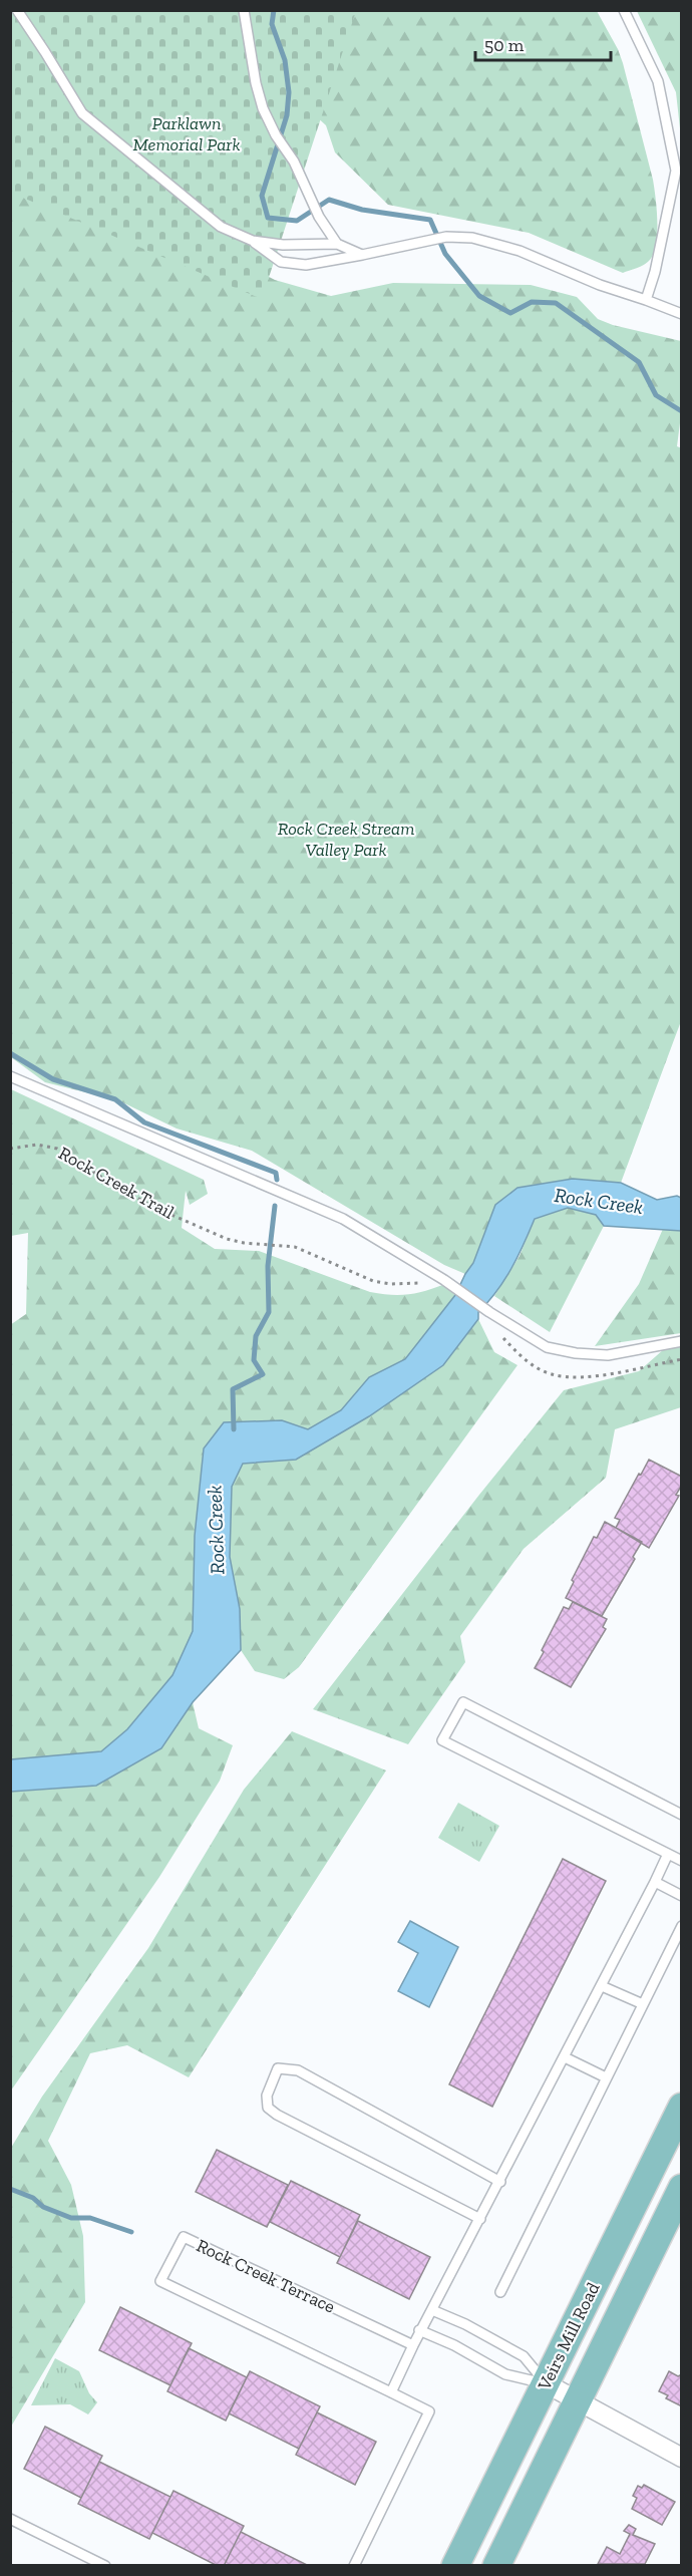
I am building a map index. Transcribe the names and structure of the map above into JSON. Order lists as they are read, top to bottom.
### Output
{
  "streets": {
    "main road": ["Veirs Mill Road"],
    "lane": ["Rock Creek Terrace"],
    "path": ["Rock Creek Trail"]
  },
  "water": ["Rock Creek"],
  "parks": ["Parklawn Memorial Park", "Rock Creek Stream Valley Park"],
  "scale_bar": "50 m"
}
